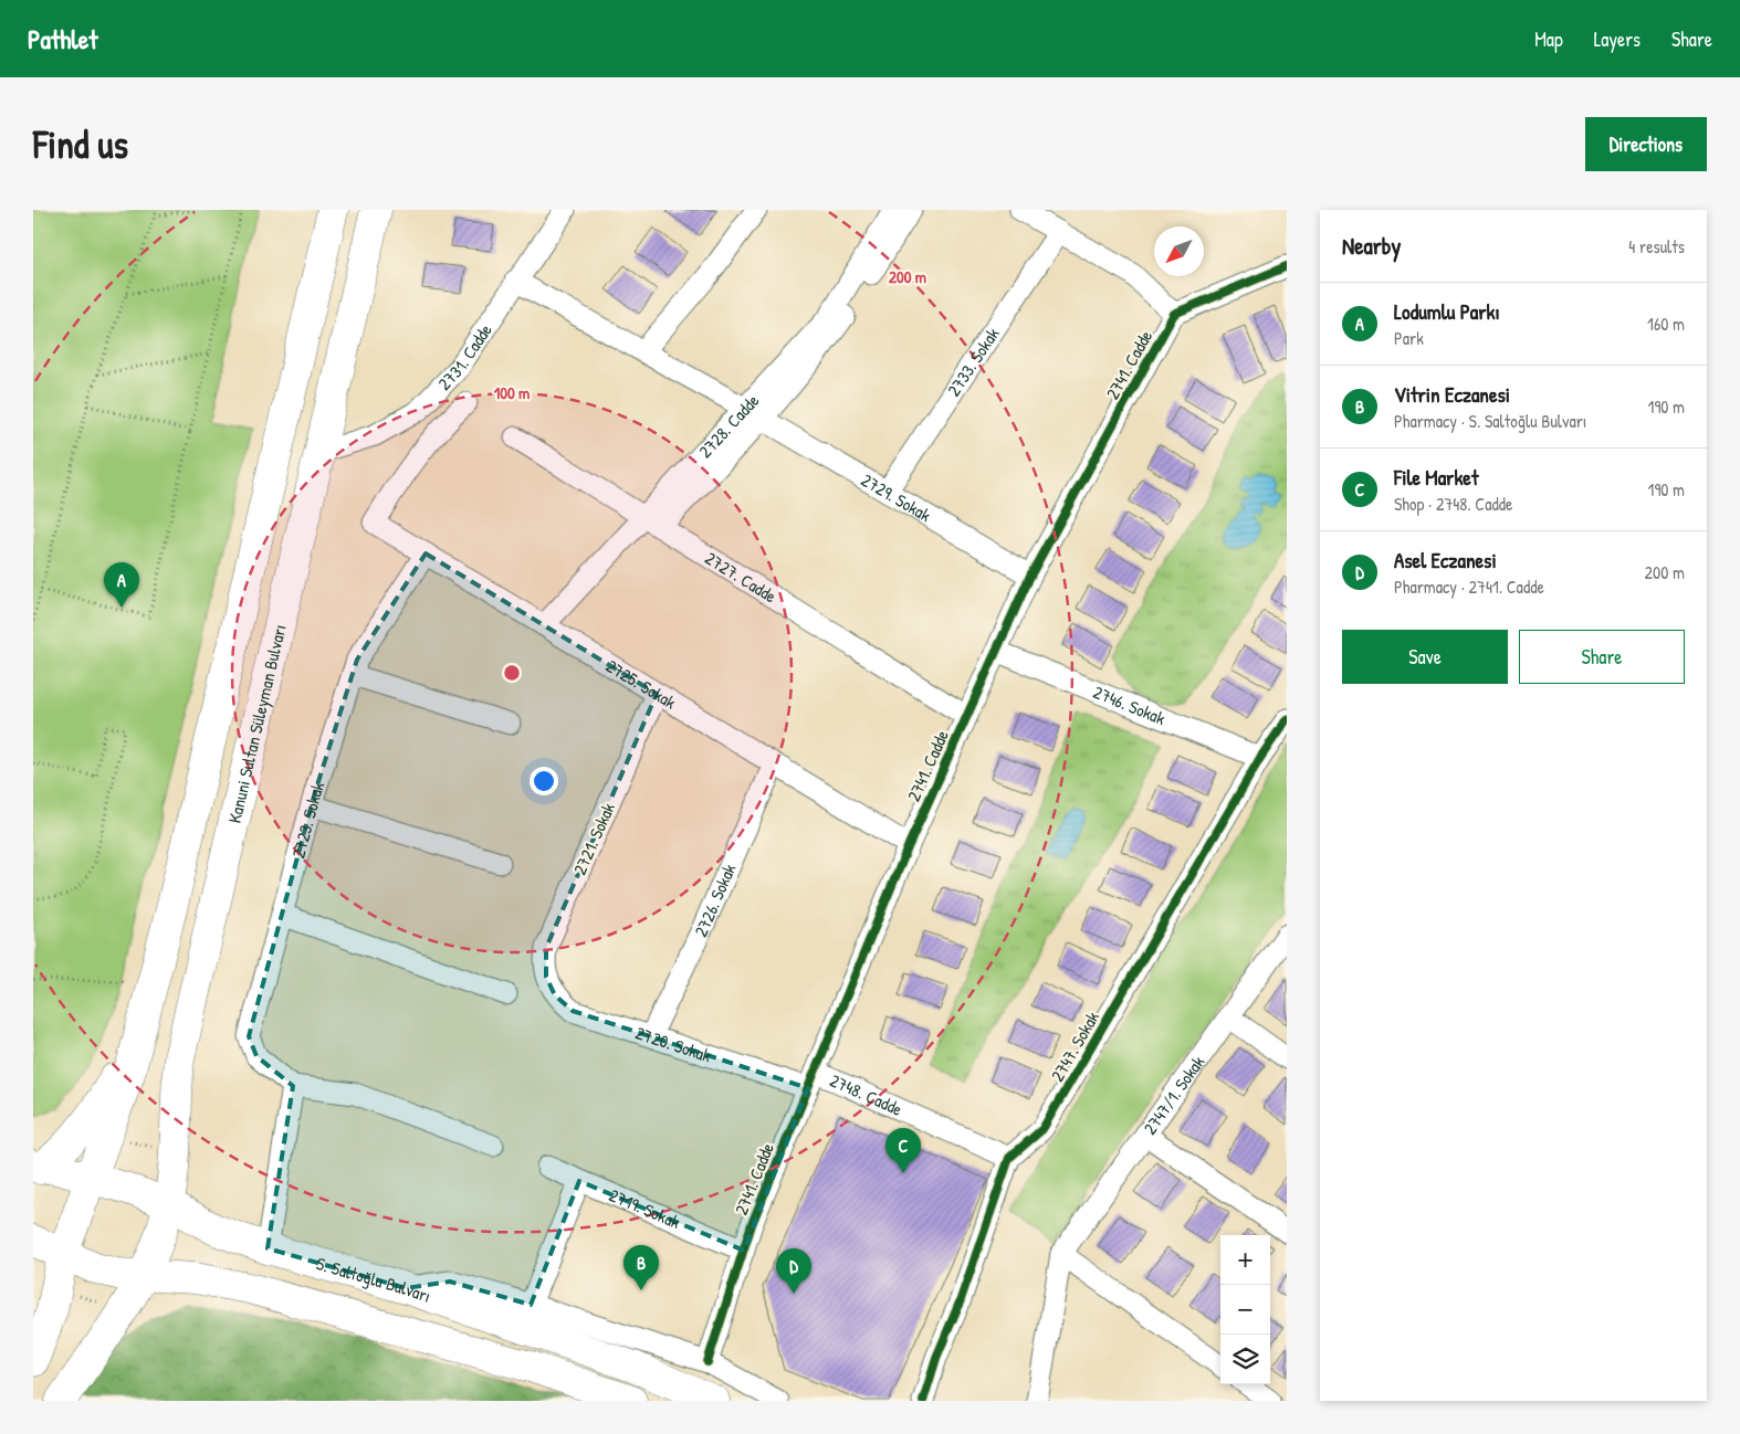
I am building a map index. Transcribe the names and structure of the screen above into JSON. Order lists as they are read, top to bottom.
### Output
{
  "streets": {
    "main road": ["Kanuni Sultan Süleyman Bulvarı", "S. Saltoğlu Bulvarı"],
    "street": [
      "2731. Cadde",
      "2733. Sokak",
      "2741. Cadde",
      "2728. Cadde",
      "2729. Sokak",
      "2727. Cadde",
      "2725. Sokak",
      "2746. Sokak",
      "2723. Sokak",
      "2721. Sokak",
      "2726. Sokak",
      "2720. Sokak",
      "2747. Sokak",
      "2748. Cadde",
      "2747/1. Sokak",
      "2719. Sokak"
    ]
  },
  "crossings": [
    ["2731. Cadde", "2729. Sokak"],
    ["2731. Cadde", "Kanuni Sultan Süleyman Bulvarı"],
    ["2733. Sokak", "2729. Sokak"],
    ["2741. Cadde", "2729. Sokak"],
    ["2741. Cadde", "2727. Cadde"],
    ["2741. Cadde", "2725. Sokak"],
    ["2741. Cadde", "2746. Sokak"],
    ["2741. Cadde", "2720. Sokak"],
    ["2741. Cadde", "2748. Cadde"],
    ["2741. Cadde", "2719. Sokak"],
    ["2728. Cadde", "2729. Sokak"],
    ["2728. Cadde", "2727. Cadde"],
    ["2728. Cadde", "2725. Sokak"],
    ["2725. Sokak", "2723. Sokak"],
    ["2725. Sokak", "2721. Sokak"],
    ["2725. Sokak", "2726. Sokak"],
    ["2746. Sokak", "2747. Sokak"],
    ["Kanuni Sultan Süleyman Bulvarı", "S. Saltoğlu Bulvarı"],
    ["2721. Sokak", "2720. Sokak"],
    ["2726. Sokak", "2720. Sokak"],
    ["2720. Sokak", "2748. Cadde"],
    ["2747. Sokak", "2748. Cadde"]
  ],
  "north": "bottom left",
  "page": {
    "header": "Pathlet",
    "nav": ["Map", "Layers", "Share"],
    "buttons": [
      "Directions",
      ["Save", "Share"]
    ],
    "title": "Find us",
    "heading": ["Nearby", "4 results"],
    "list": [
      {
        "mark": "A",
        "name": "Lodumlu Parkı",
        "note": "Park",
        "value": "160 m"
      },
      {
        "mark": "B",
        "name": "Vitrin Eczanesi",
        "note": "Pharmacy · S. Saltoğlu Bulvarı",
        "value": "190 m"
      },
      {
        "mark": "C",
        "name": "File Market",
        "note": "Shop · 2748. Cadde",
        "value": "190 m"
      },
      {
        "mark": "D",
        "name": "Asel Eczanesi",
        "note": "Pharmacy · 2741. Cadde",
        "value": "200 m"
      }
    ],
    "pins": [
      "A",
      "C",
      "B",
      "D"
    ],
    "map_buttons": ["+", "−"]
  },
  "rings": ["200 m", "100 m"]
}
